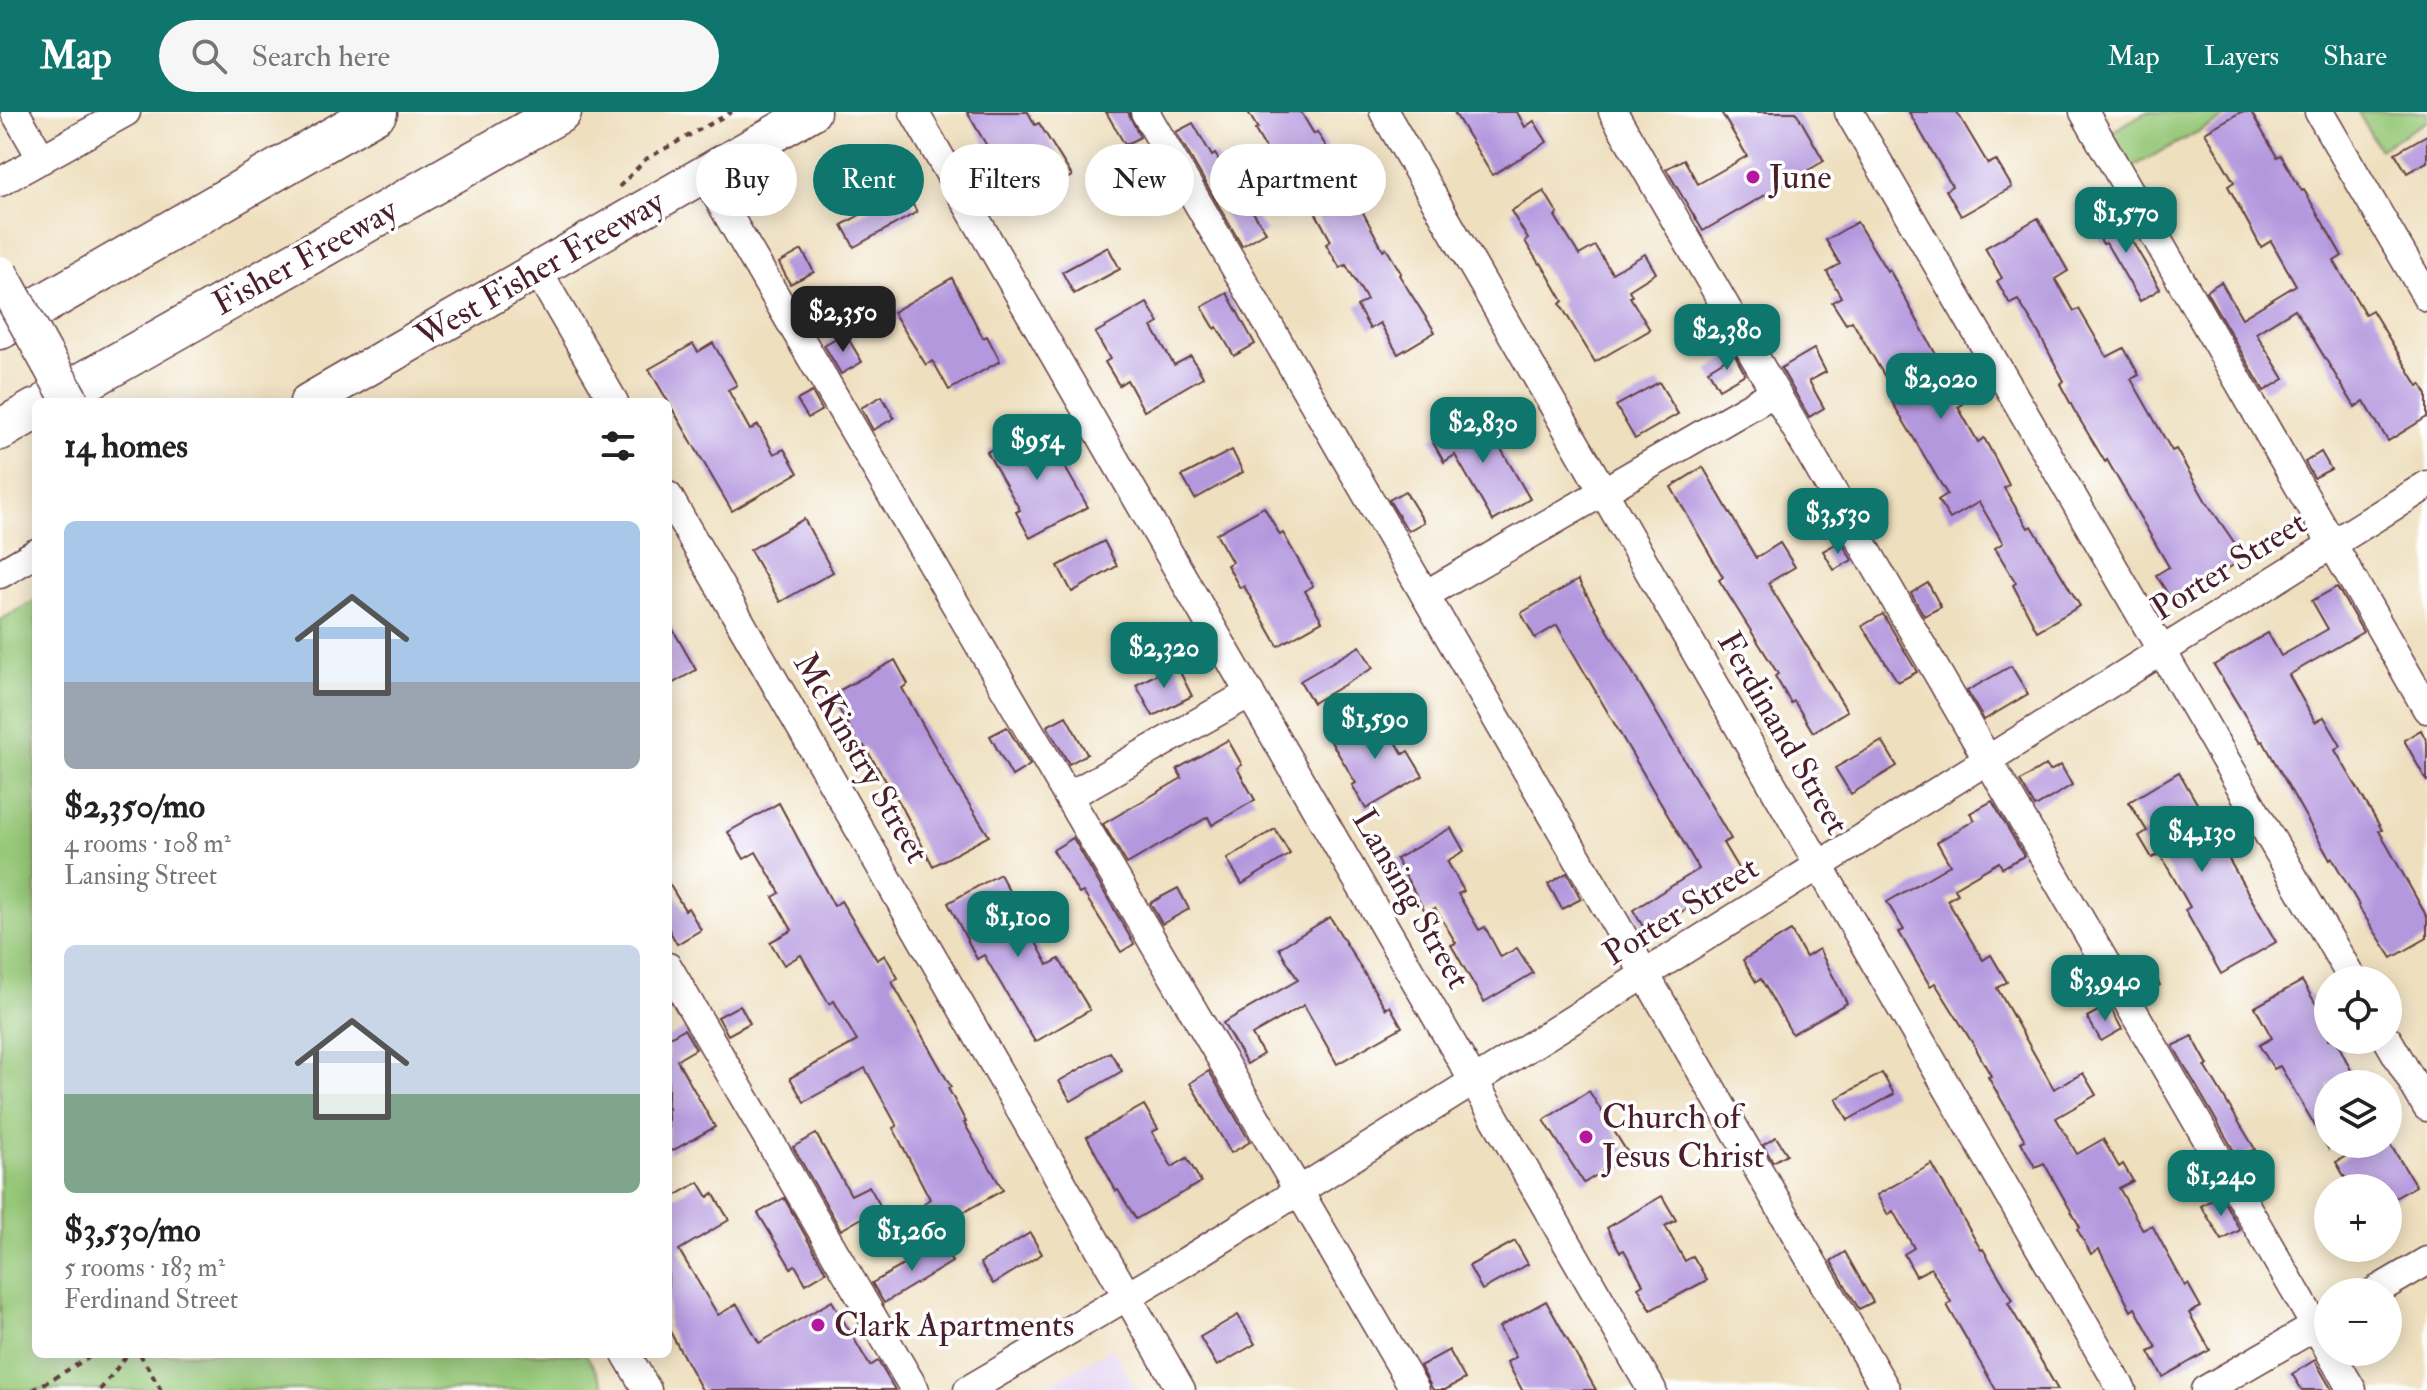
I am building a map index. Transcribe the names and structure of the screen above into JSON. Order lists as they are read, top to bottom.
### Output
{
  "streets": {
    "highway": ["Fisher Freeway"],
    "main road": ["West Fisher Freeway"],
    "street": [
      "Porter Street",
      "Ferdinand Street",
      "McKinstry Street",
      "Lansing Street"
    ]
  },
  "crossings": [
    ["Porter Street", "Ferdinand Street"],
    ["Porter Street", "McKinstry Street"],
    ["Porter Street", "Lansing Street"]
  ],
  "places": ["June", "Church of Jesus Christ", "Clark Apartments"],
  "page": {
    "header": "Map",
    "search": "Search here",
    "nav": ["Map", "Layers", "Share"],
    "chip": [
      "Buy",
      "Rent",
      "Filters",
      "New",
      "Apartment"
    ],
    "price": [
      "$1,570",
      "$2,350",
      "$2,380",
      "$2,020",
      "$2,830",
      "$954",
      "$3,530",
      "$2,320",
      "$1,590",
      "$4,130",
      "$1,100",
      "$3,940",
      "$1,240",
      "$1,260"
    ],
    "heading": "14 homes",
    "list": [
      {
        "name": "$2,350/mo",
        "note": "4 rooms · 108 m² · Lansing Street"
      },
      {
        "name": "$3,530/mo",
        "note": "5 rooms · 183 m² · Ferdinand Street"
      }
    ],
    "map_buttons": ["+", "−"]
  }
}
